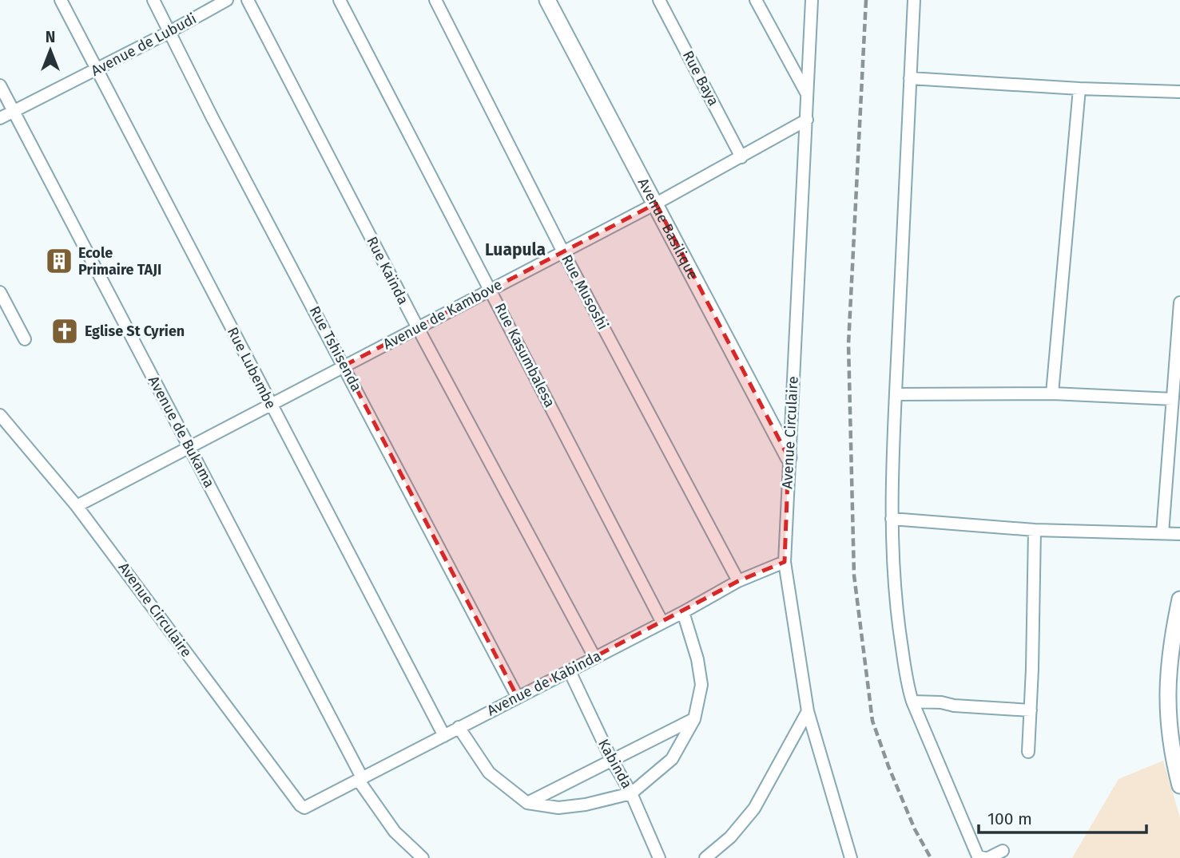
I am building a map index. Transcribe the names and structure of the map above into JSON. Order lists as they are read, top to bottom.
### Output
{
  "streets": {
    "street": [
      "Avenue de Lubudi",
      "Rue Baya",
      "Avenue Basilique",
      "Rue Kaïnda",
      "Rue Musoshi",
      "Avenue de Kambove",
      "Rue Tshisenda",
      "Rue Kasumbalesa",
      "Rue Lubembe",
      "Avenue de Bukama",
      "Avenue Circulaire",
      "Avenue de Kabinda",
      "Kabinda"
    ]
  },
  "crossings": [
    ["Avenue de Lubudi", "Rue Tshisenda"],
    ["Avenue de Lubudi", "Rue Lubembe"],
    ["Avenue de Lubudi", "Avenue de Bukama"],
    ["Rue Baya", "Avenue de Kambove"],
    ["Avenue Basilique", "Avenue de Kambove"],
    ["Avenue Basilique", "Avenue Circulaire"],
    ["Rue Kaïnda", "Avenue de Kambove"],
    ["Rue Kaïnda", "Avenue de Kabinda"],
    ["Rue Musoshi", "Avenue de Kambove"],
    ["Rue Musoshi", "Avenue de Kabinda"],
    ["Avenue de Kambove", "Rue Tshisenda"],
    ["Avenue de Kambove", "Rue Kasumbalesa"],
    ["Avenue de Kambove", "Rue Lubembe"],
    ["Avenue de Kambove", "Avenue de Bukama"],
    ["Avenue de Kambove", "Avenue Circulaire"],
    ["Rue Tshisenda", "Avenue de Kabinda"],
    ["Rue Kasumbalesa", "Avenue de Kabinda"],
    ["Rue Lubembe", "Avenue de Kabinda"],
    ["Avenue de Bukama", "Avenue de Kabinda"],
    ["Avenue Circulaire", "Avenue de Kabinda"],
    ["Avenue de Kabinda", "Kabinda"]
  ],
  "districts": ["Luapula"],
  "places": {
    "building": ["Ecole Primaire TAJI"],
    "church": ["Eglise St Cyrien"]
  },
  "scale_bar": "100 m",
  "north": "top"
}
